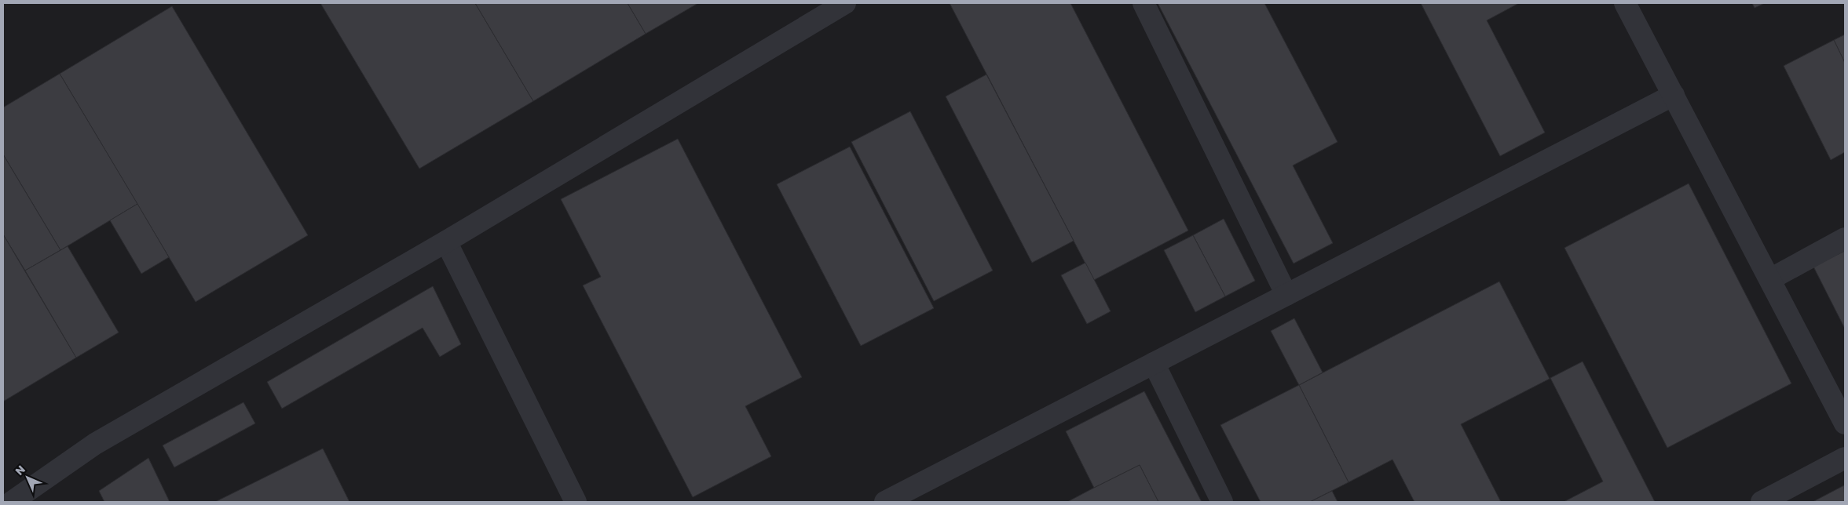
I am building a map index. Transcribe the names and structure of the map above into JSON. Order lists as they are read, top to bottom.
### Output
{
  "north": "top left"
}
